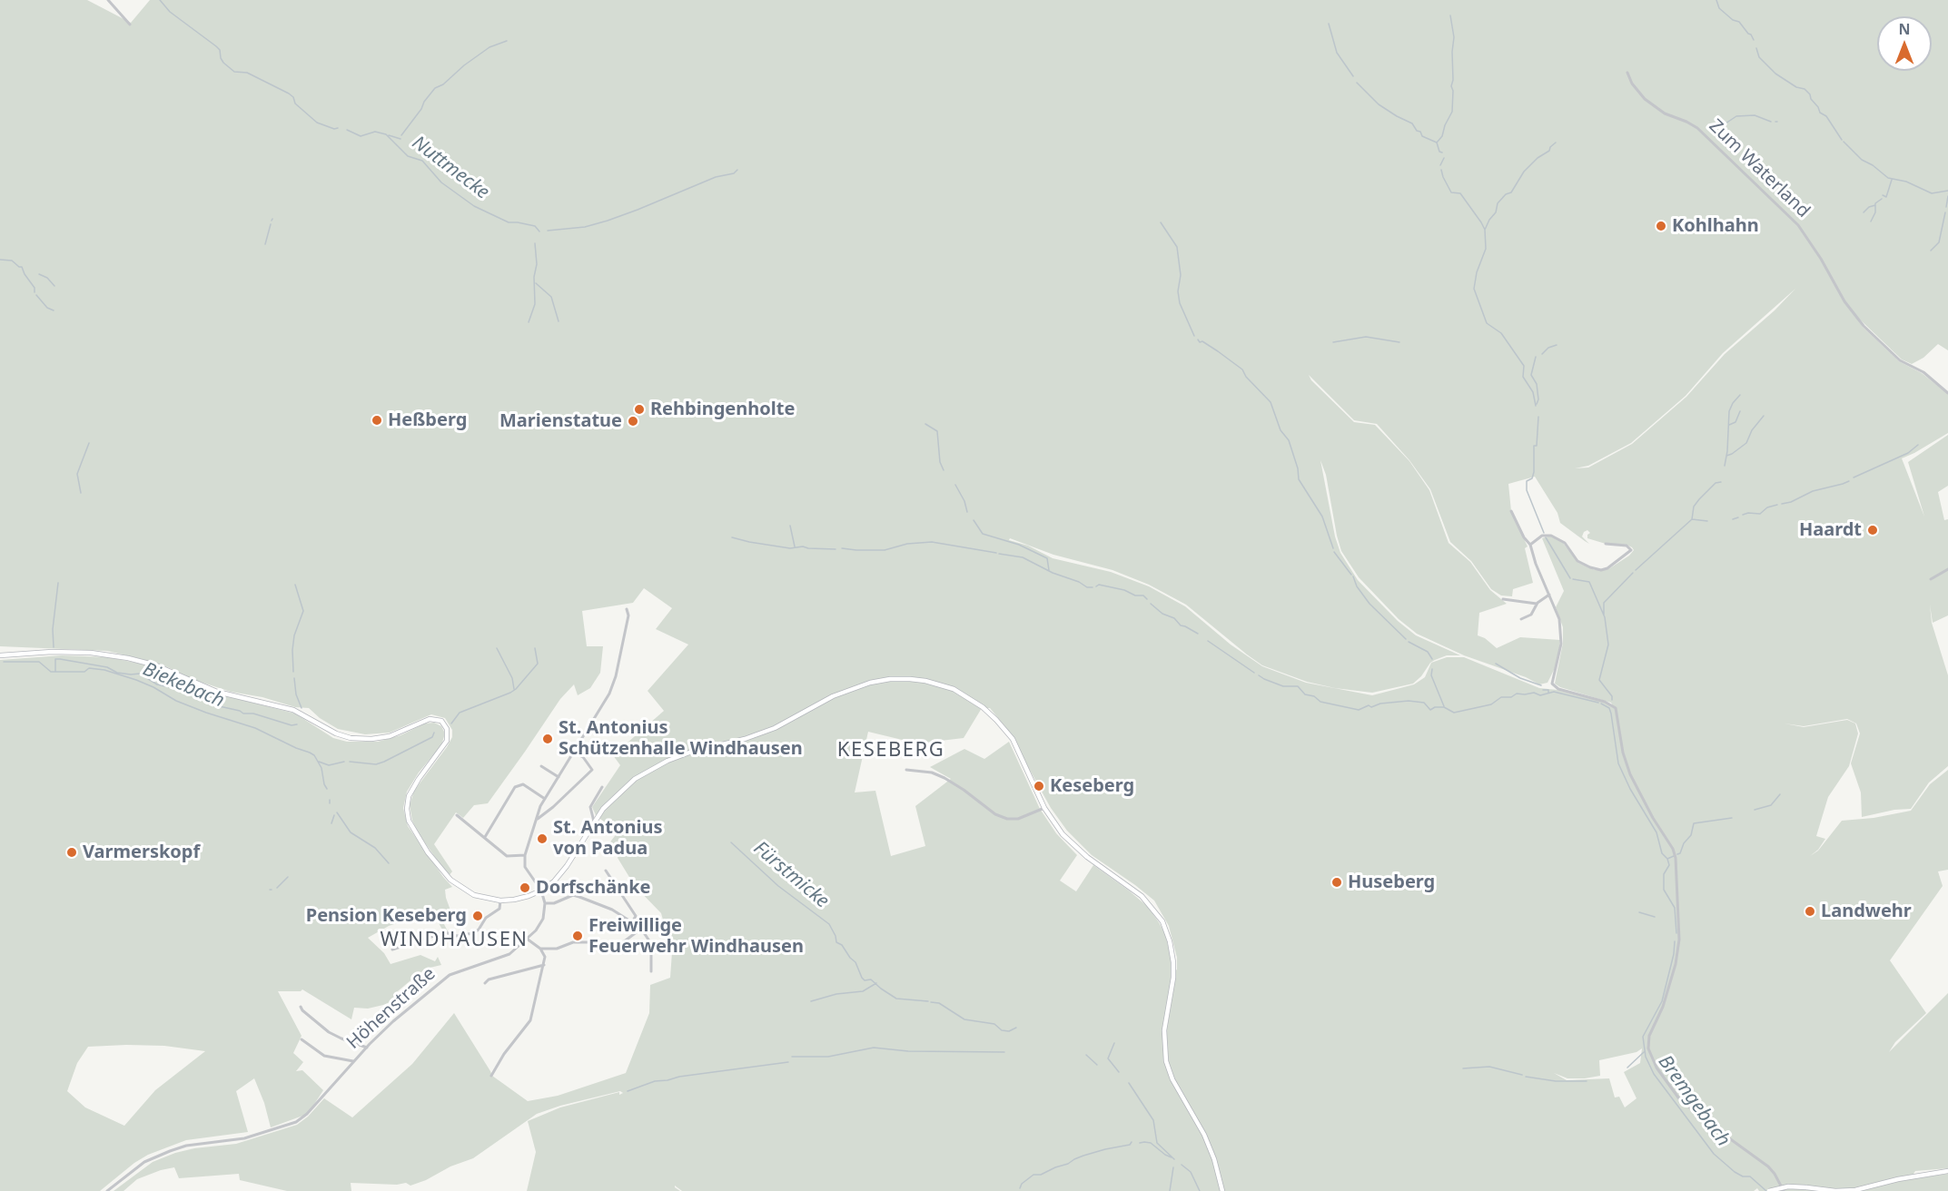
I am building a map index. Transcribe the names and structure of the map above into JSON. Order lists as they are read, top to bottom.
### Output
{
  "streets": {
    "street": ["Zum Waterland", "Höhenstraße"]
  },
  "districts": ["KESEBERG", "WINDHAUSEN"],
  "water": [
    "Nuttmecke",
    "Biekebach",
    "Fürstmicke",
    "Bremgebach"
  ],
  "places": [
    "Kohlhahn",
    "Rehbingenholte",
    "Heßberg",
    "Marienstatue",
    "Haardt",
    "St. Antonius Schützenhalle Windhausen",
    "Keseberg",
    "St. Antonius von Padua",
    "Varmerskopf",
    "Huseberg",
    "Dorfschänke",
    "Landwehr",
    "Pension Keseberg",
    "Freiwillige Feuerwehr Windhausen"
  ],
  "north": "top"
}
